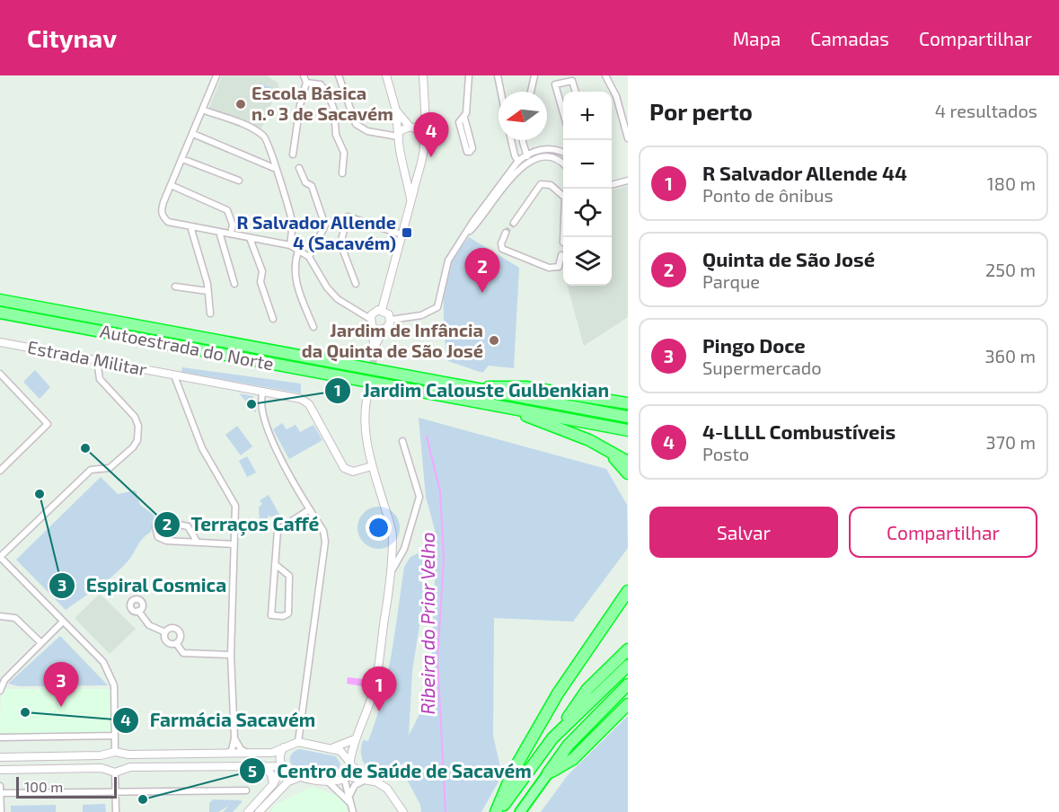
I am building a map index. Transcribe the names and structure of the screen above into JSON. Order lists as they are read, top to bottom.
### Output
{
  "streets": {
    "highway": ["Autoestrada do Norte"],
    "street": ["Estrada Militar"]
  },
  "water": ["Ribeira do Prior Velho"],
  "places": {
    "other": [
      "Escola Básica n.º 3 de Sacavém",
      "Jardim de Infância da Quinta de São José",
      "Jardim Calouste Gulbenkian",
      "Terraços Caffé",
      "Espiral Cosmica",
      "Farmácia Sacavém",
      "Centro de Saúde de Sacavém"
    ],
    "transit": ["R Salvador Allende 4 (Sacavém)"]
  },
  "scale_bar": "100 m",
  "north": "left",
  "page": {
    "header": "Citynav",
    "nav": ["Mapa", "Camadas", "Compartilhar"],
    "heading": ["Por perto", "4 resultados"],
    "map_buttons": ["+", "−"],
    "pins": [
      "4",
      "2",
      "3",
      "1"
    ],
    "list": [
      {
        "mark": "1",
        "name": "R Salvador Allende 44",
        "note": "Ponto de ônibus",
        "value": "180 m"
      },
      {
        "mark": "2",
        "name": "Quinta de São José",
        "note": "Parque",
        "value": "250 m"
      },
      {
        "mark": "3",
        "name": "Pingo Doce",
        "note": "Supermercado",
        "value": "360 m"
      },
      {
        "mark": "4",
        "name": "4-LLLL Combustíveis",
        "note": "Posto",
        "value": "370 m"
      }
    ],
    "buttons": ["Salvar", "Compartilhar"],
    "scale": "100 m"
  }
}
